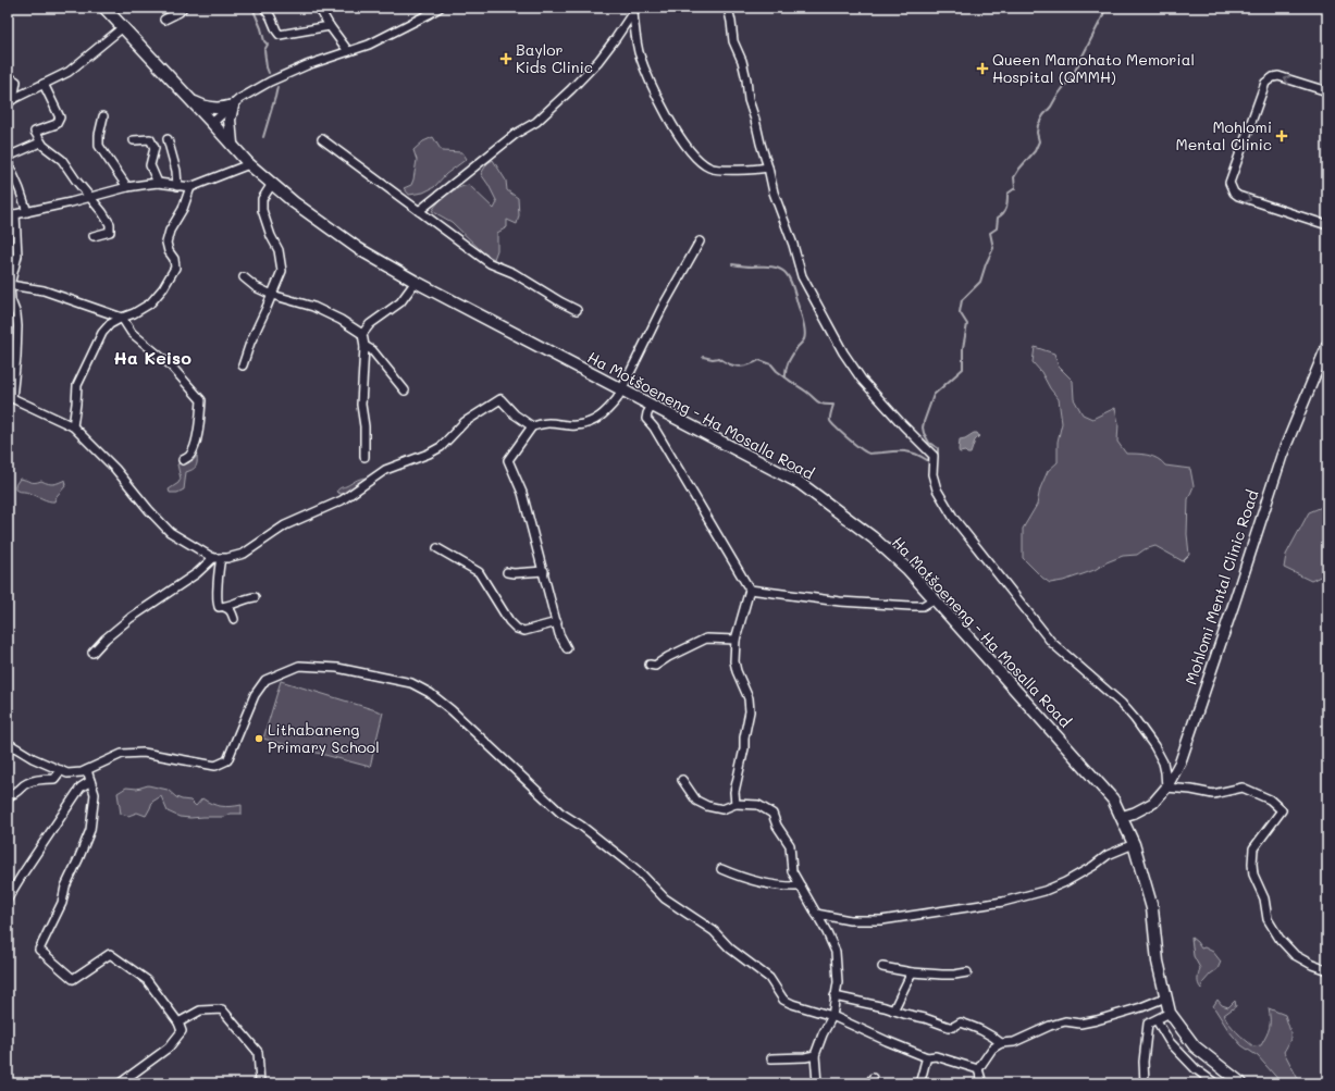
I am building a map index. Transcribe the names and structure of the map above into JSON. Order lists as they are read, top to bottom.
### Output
{
  "streets": {
    "main road": ["Ha Motšoeneng - Ha Mosalla Road"],
    "street": ["Mohlomi Mental Clinic Road"]
  },
  "crossings": [
    ["Ha Motšoeneng - Ha Mosalla Road", "Mohlomi Mental Clinic Road"]
  ],
  "districts": ["Ha Keiso"],
  "places": {
    "health": ["Baylor Kids Clinic", "Queen Mamohato Memorial Hospital (QMMH)", "Mohlomi Mental Clinic"],
    "other": ["Lithabaneng Primary School"]
  }
}
